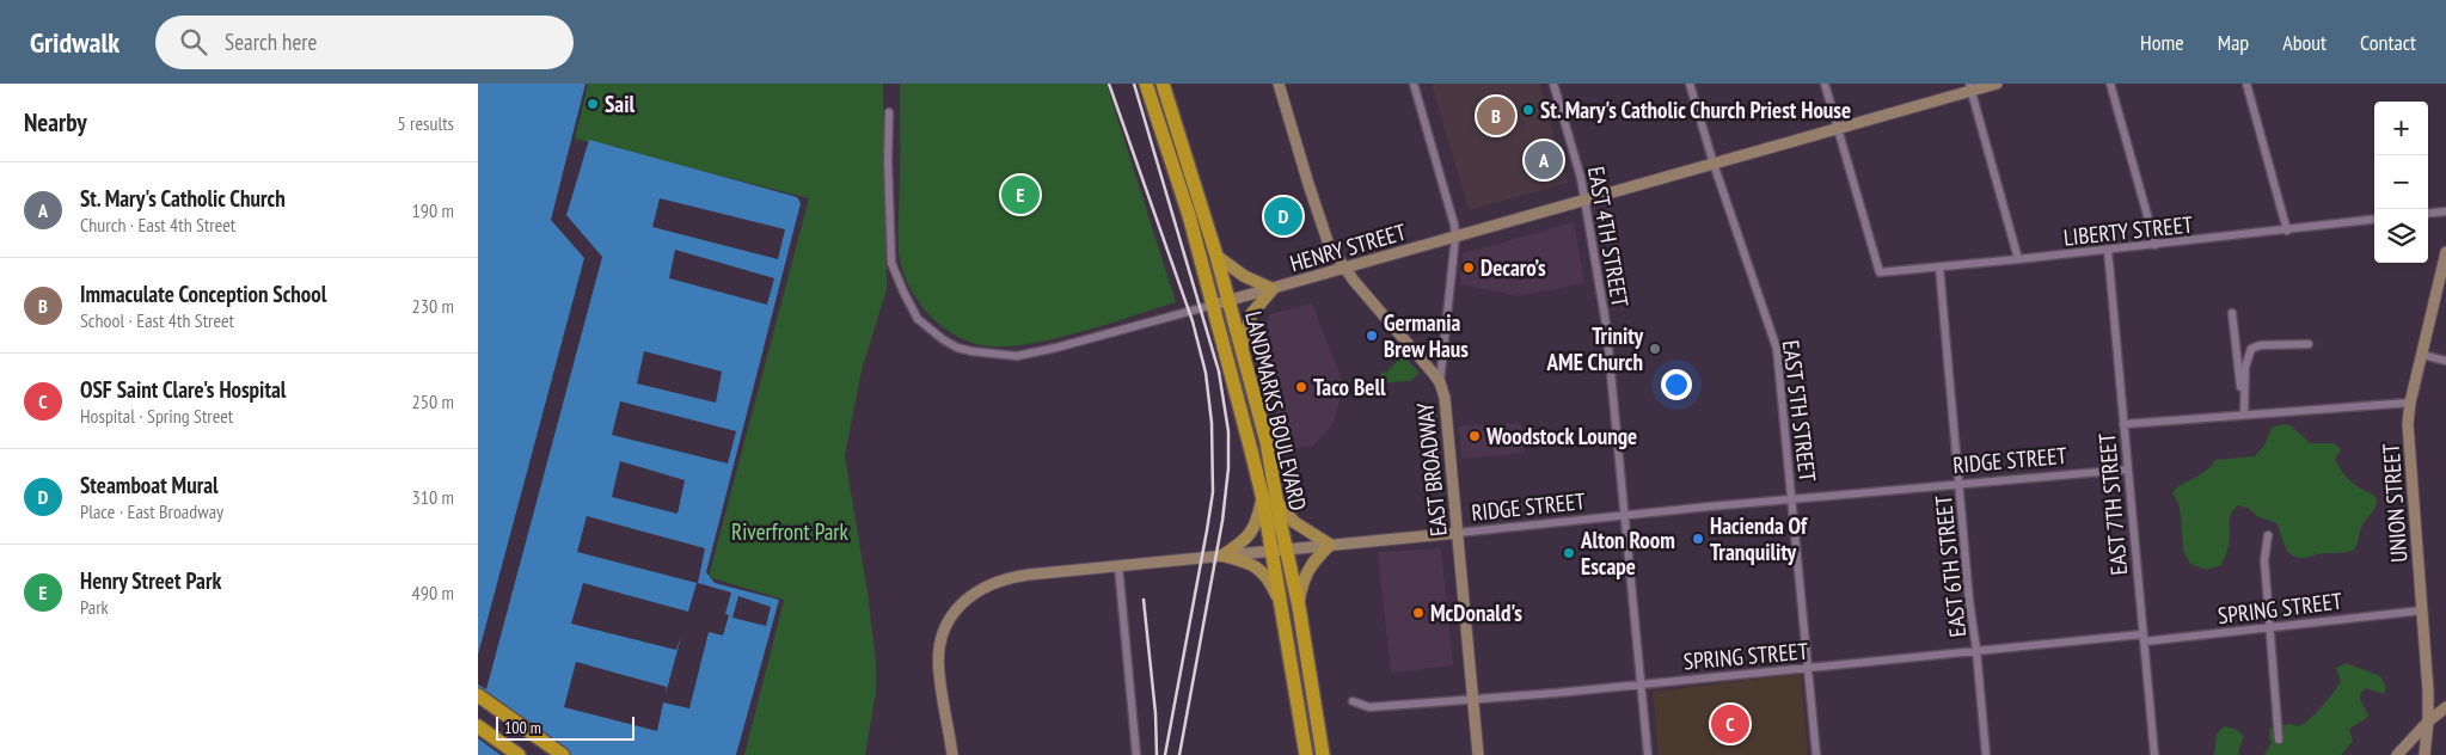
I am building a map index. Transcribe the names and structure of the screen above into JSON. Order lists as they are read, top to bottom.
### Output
{
  "streets": {
    "highway": ["LANDMARKS BOULEVARD"],
    "street": [
      "LIBERTY STREET",
      "EAST 4TH STREET",
      "HENRY STREET",
      "EAST 5TH STREET",
      "RIDGE STREET",
      "EAST BROADWAY",
      "UNION STREET",
      "EAST 7TH STREET",
      "EAST 6TH STREET",
      "SPRING STREET"
    ]
  },
  "crossings": [
    ["LIBERTY STREET", "HENRY STREET"],
    ["LIBERTY STREET", "EAST 7TH STREET"],
    ["LIBERTY STREET", "EAST 6TH STREET"],
    ["EAST 4TH STREET", "HENRY STREET"],
    ["EAST 4TH STREET", "RIDGE STREET"],
    ["EAST 4TH STREET", "SPRING STREET"],
    ["HENRY STREET", "LANDMARKS BOULEVARD"],
    ["HENRY STREET", "EAST 5TH STREET"],
    ["HENRY STREET", "EAST BROADWAY"],
    ["LANDMARKS BOULEVARD", "RIDGE STREET"],
    ["EAST 5TH STREET", "RIDGE STREET"],
    ["EAST 5TH STREET", "SPRING STREET"],
    ["RIDGE STREET", "EAST BROADWAY"],
    ["RIDGE STREET", "EAST 7TH STREET"],
    ["RIDGE STREET", "EAST 6TH STREET"],
    ["EAST BROADWAY", "SPRING STREET"],
    ["UNION STREET", "SPRING STREET"],
    ["EAST 7TH STREET", "SPRING STREET"],
    ["EAST 6TH STREET", "SPRING STREET"]
  ],
  "parks": ["Riverfront Park"],
  "places": [
    "Sail",
    "St. Mary's Catholic Church Priest House",
    "Decaro’s",
    "Germania Brew Haus",
    "Trinity AME Church",
    "Taco Bell",
    "Woodstock Lounge",
    "Hacienda Of Tranquility",
    "Alton Room Escape",
    "McDonald's"
  ],
  "scale_bar": "100 m",
  "page": {
    "header": "Gridwalk",
    "search": "Search here",
    "nav": [
      "Home",
      "Map",
      "About",
      "Contact"
    ],
    "heading": ["Nearby", "5 results"],
    "pins": [
      "B",
      "A",
      "E",
      "D",
      "C"
    ],
    "map_buttons": ["+", "−"],
    "list": [
      {
        "mark": "A",
        "name": "St. Mary's Catholic Church",
        "note": "Church · East 4th Street",
        "value": "190 m"
      },
      {
        "mark": "B",
        "name": "Immaculate Conception School",
        "note": "School · East 4th Street",
        "value": "230 m"
      },
      {
        "mark": "C",
        "name": "OSF Saint Clare's Hospital",
        "note": "Hospital · Spring Street",
        "value": "250 m"
      },
      {
        "mark": "D",
        "name": "Steamboat Mural",
        "note": "Place · East Broadway",
        "value": "310 m"
      },
      {
        "mark": "E",
        "name": "Henry Street Park",
        "note": "Park",
        "value": "490 m"
      }
    ],
    "scale": "100 m"
  }
}
